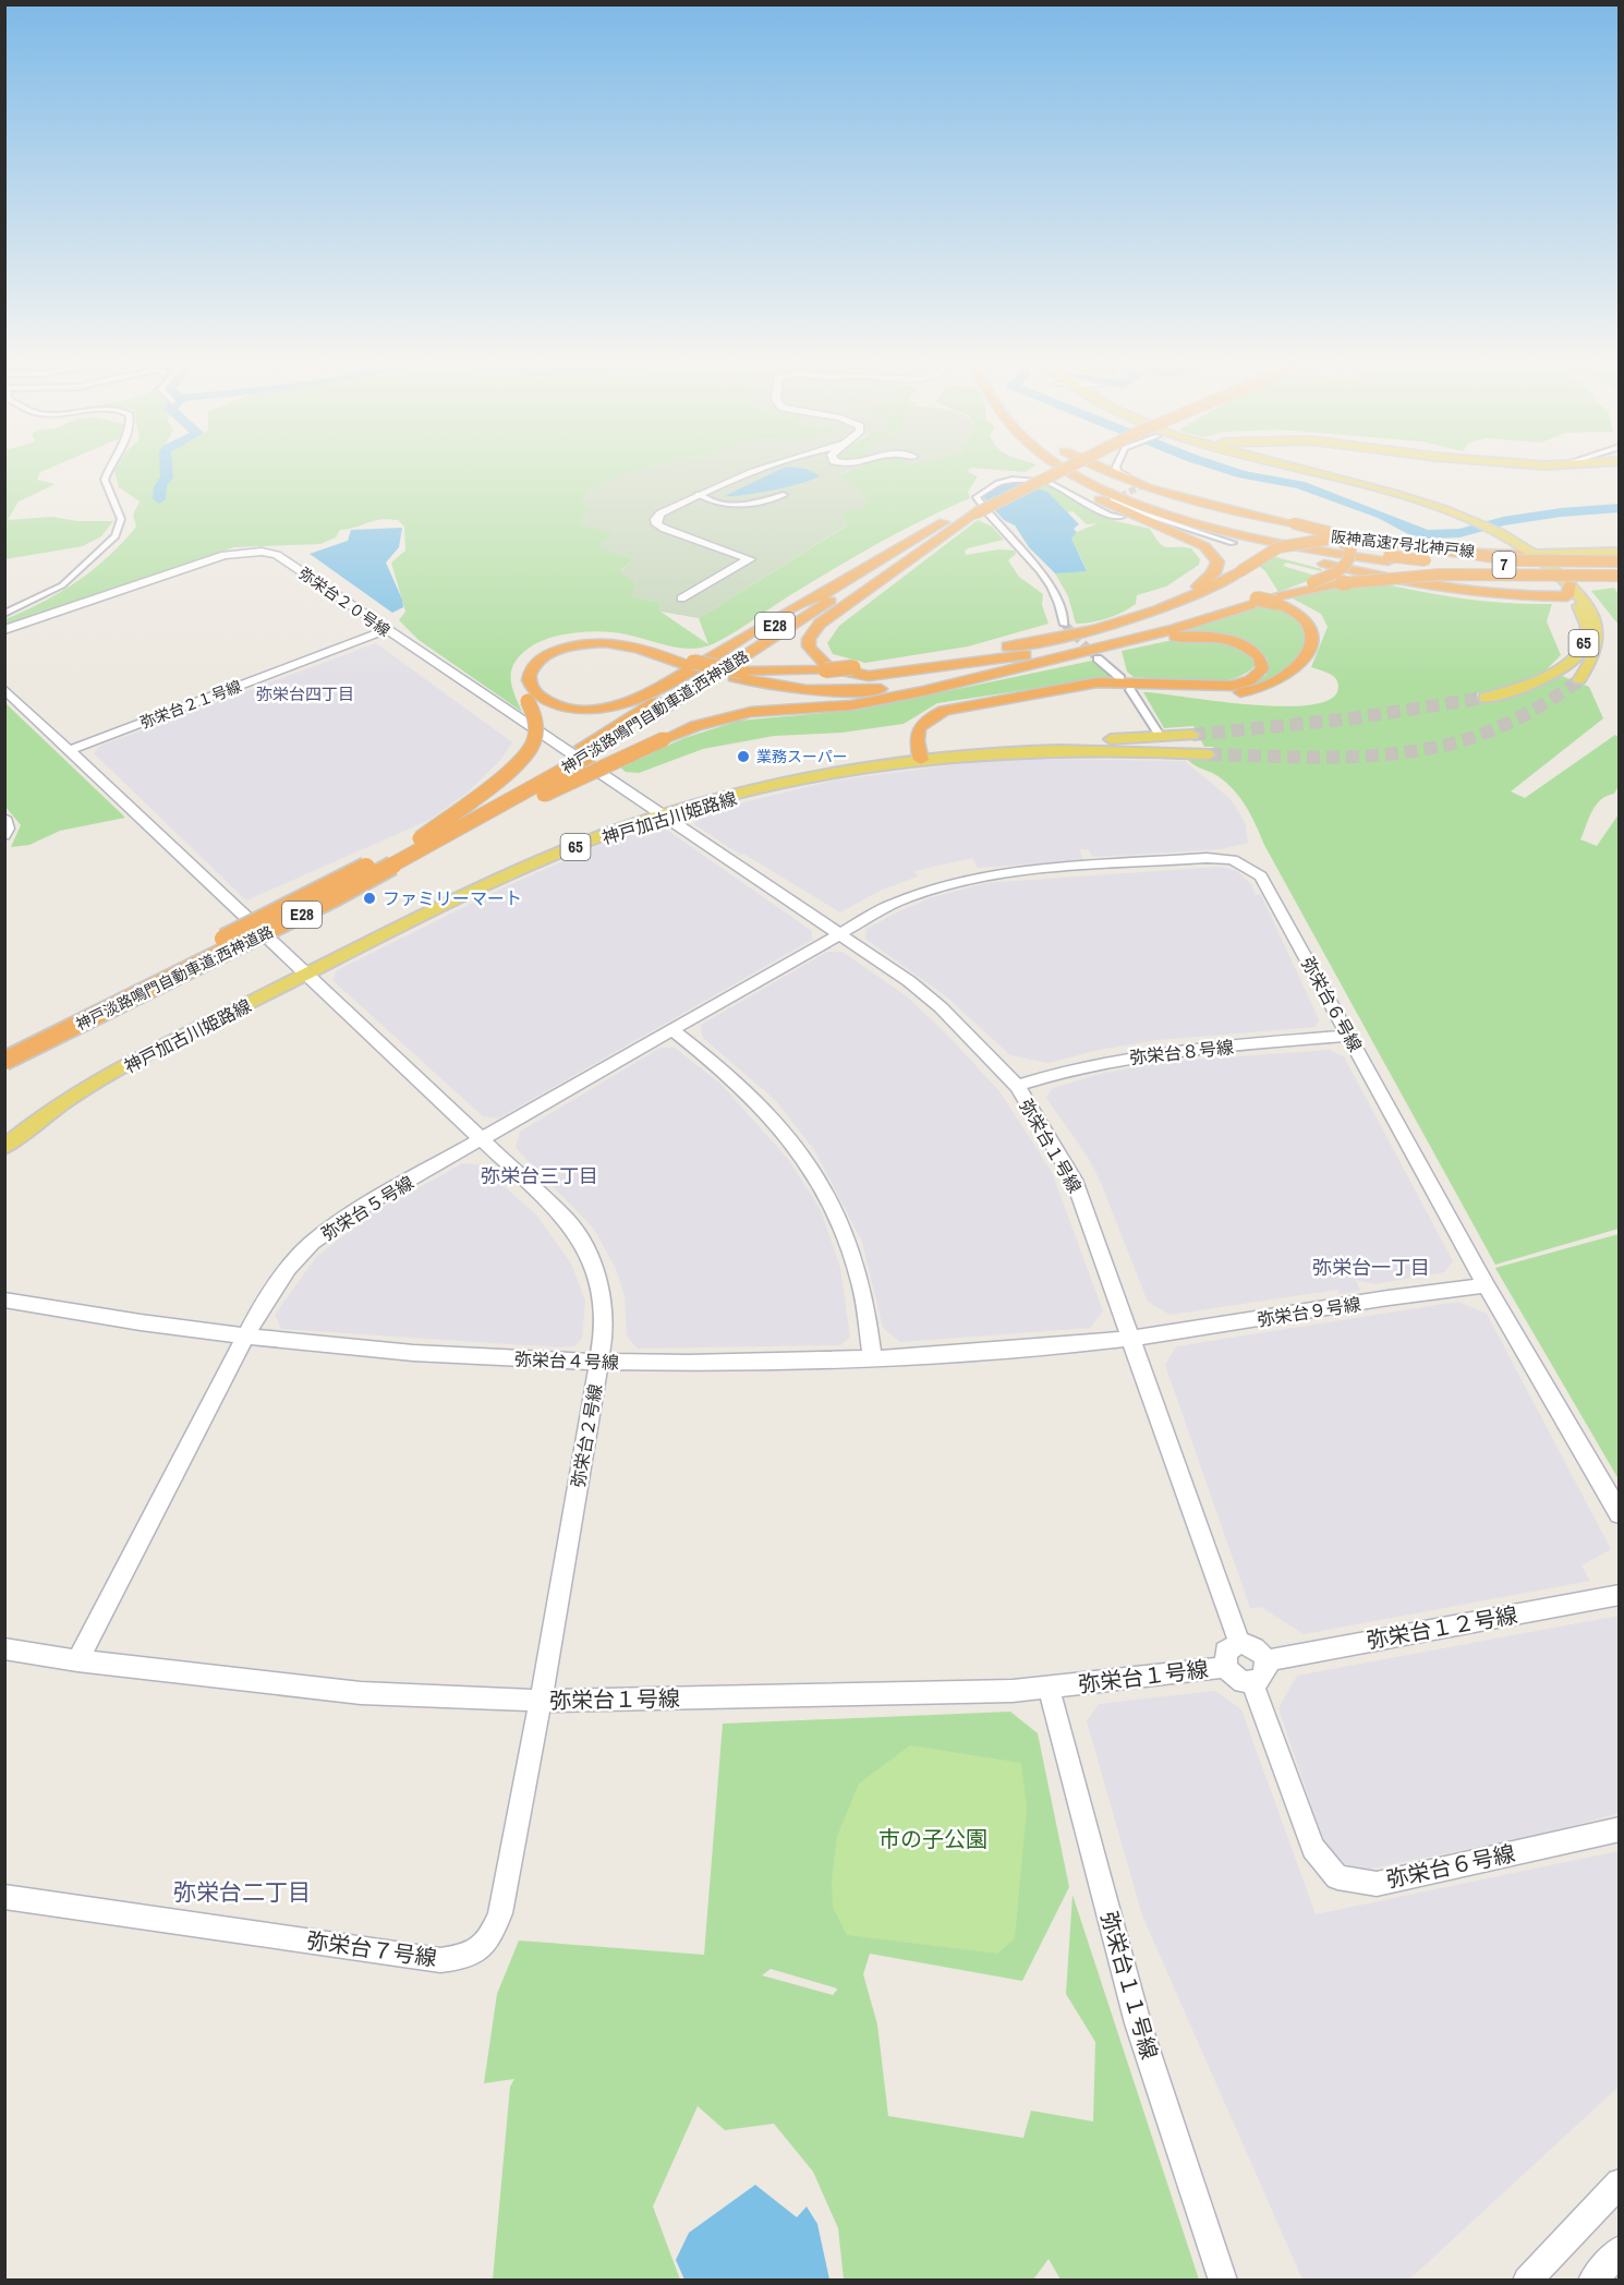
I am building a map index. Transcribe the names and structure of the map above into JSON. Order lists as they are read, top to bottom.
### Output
{
  "streets": {
    "highway": [
      "阪神高速7号北神戸線",
      "7",
      "E28",
      "神戸淡路鳴門自動車道;西神道路"
    ],
    "main road": ["65", "神戸加古川姫路線"],
    "street": [
      "弥栄台２０号線",
      "弥栄台２１号線",
      "弥栄台６号線",
      "弥栄台８号線",
      "弥栄台１号線",
      "弥栄台５号線",
      "弥栄台９号線",
      "弥栄台４号線",
      "弥栄台２号線",
      "弥栄台１２号線",
      "弥栄台７号線",
      "弥栄台１１号線"
    ]
  },
  "crossings": [
    ["弥栄台２０号線", "弥栄台２１号線"],
    ["弥栄台２０号線", "神戸加古川姫路線"],
    ["弥栄台２０号線", "弥栄台１号線"],
    ["神戸加古川姫路線", "弥栄台１号線"],
    ["神戸加古川姫路線", "弥栄台２号線"],
    ["弥栄台６号線", "弥栄台８号線"],
    ["弥栄台６号線", "弥栄台１号線"],
    ["弥栄台６号線", "弥栄台５号線"],
    ["弥栄台６号線", "弥栄台９号線"],
    ["弥栄台６号線", "弥栄台１２号線"],
    ["弥栄台８号線", "弥栄台１号線"],
    ["弥栄台１号線", "弥栄台５号線"],
    ["弥栄台１号線", "弥栄台９号線"],
    ["弥栄台１号線", "弥栄台４号線"],
    ["弥栄台１号線", "弥栄台２号線"],
    ["弥栄台１号線", "弥栄台１２号線"],
    ["弥栄台１号線", "弥栄台７号線"],
    ["弥栄台１号線", "弥栄台１１号線"],
    ["弥栄台５号線", "弥栄台４号線"],
    ["弥栄台５号線", "弥栄台２号線"],
    ["弥栄台９号線", "弥栄台４号線"],
    ["弥栄台４号線", "弥栄台２号線"],
    ["弥栄台２号線", "弥栄台７号線"]
  ],
  "districts": [
    "弥栄台四丁目",
    "弥栄台三丁目",
    "弥栄台一丁目",
    "弥栄台二丁目"
  ],
  "parks": ["市の子公園"],
  "places": ["業務スーパー", "ファミリーマート"]
}
